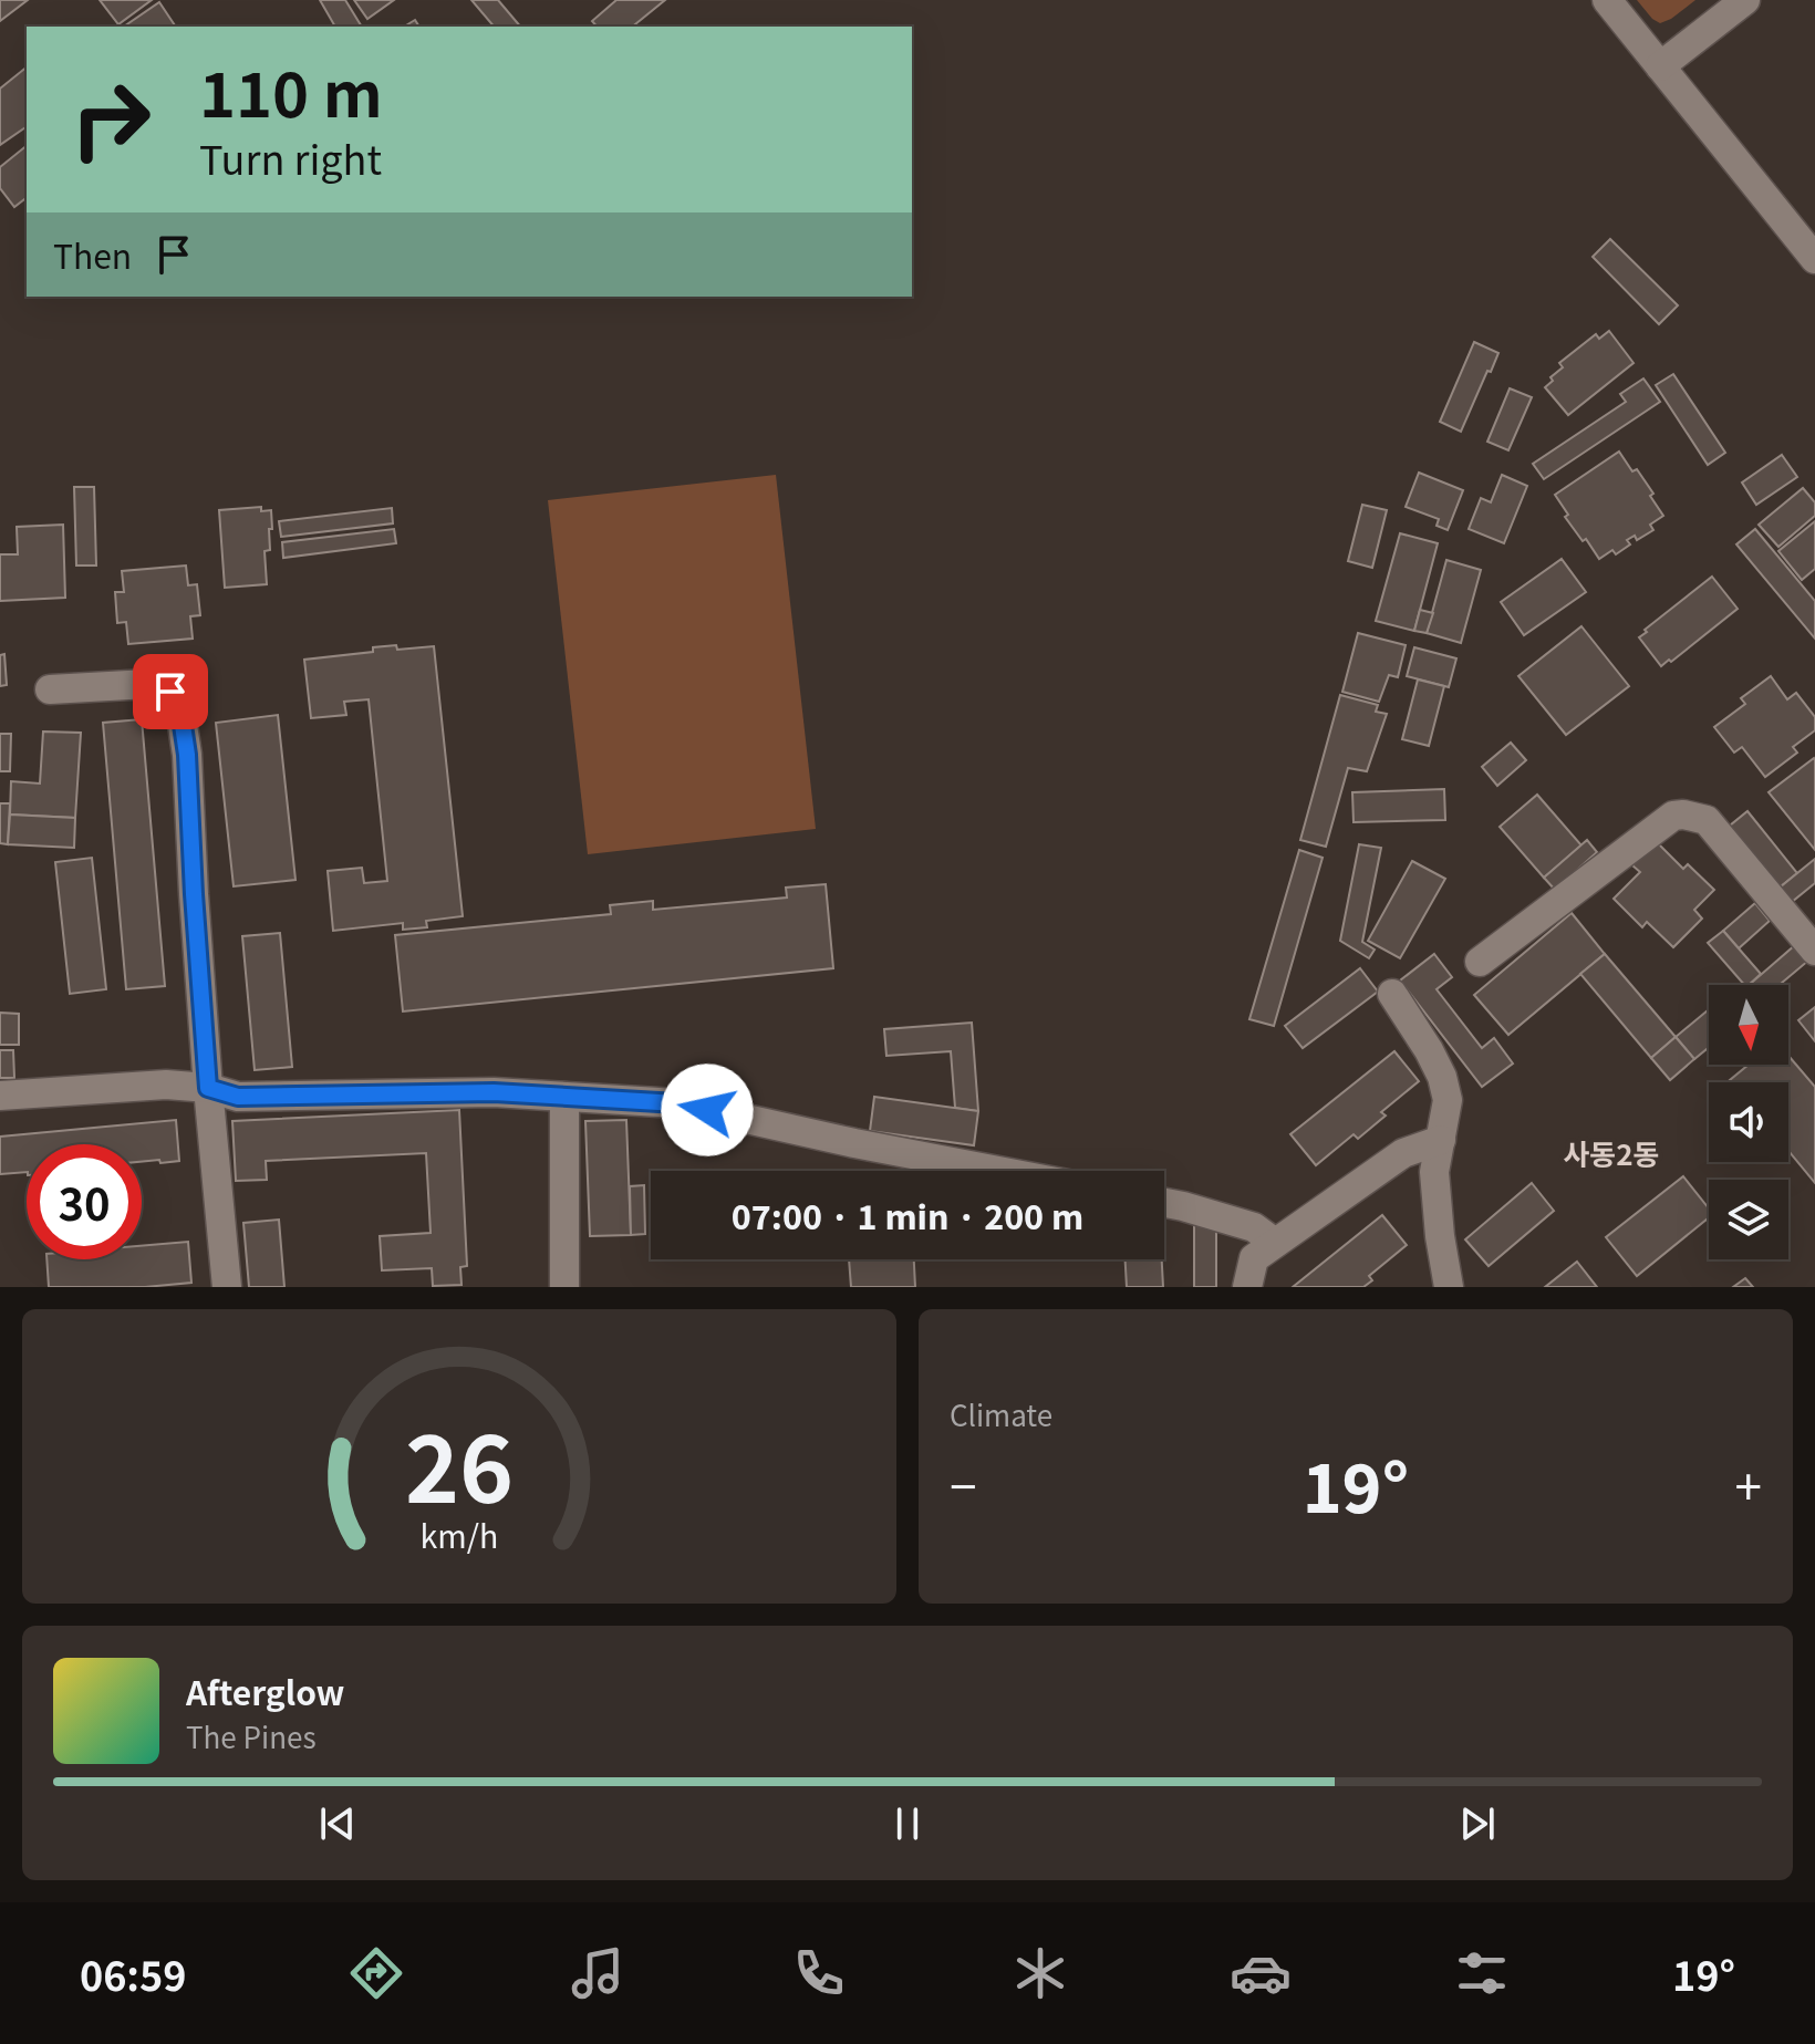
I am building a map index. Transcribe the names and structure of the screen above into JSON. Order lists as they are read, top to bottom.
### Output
{
  "districts": ["사동2동"],
  "north": "bottom",
  "page": {
    "turn": ["110 m", "Turn right"],
    "then": "Then",
    "limit": "30",
    "trip": "07:00 · 1 min · 200 m",
    "tile": "Climate",
    "heat": ["−", "19°", "+"],
    "song": ["Afterglow", "The Pines"],
    "tabs": ["06:59", "19°"],
    "gauge": ["26", "km/h"]
  }
}
